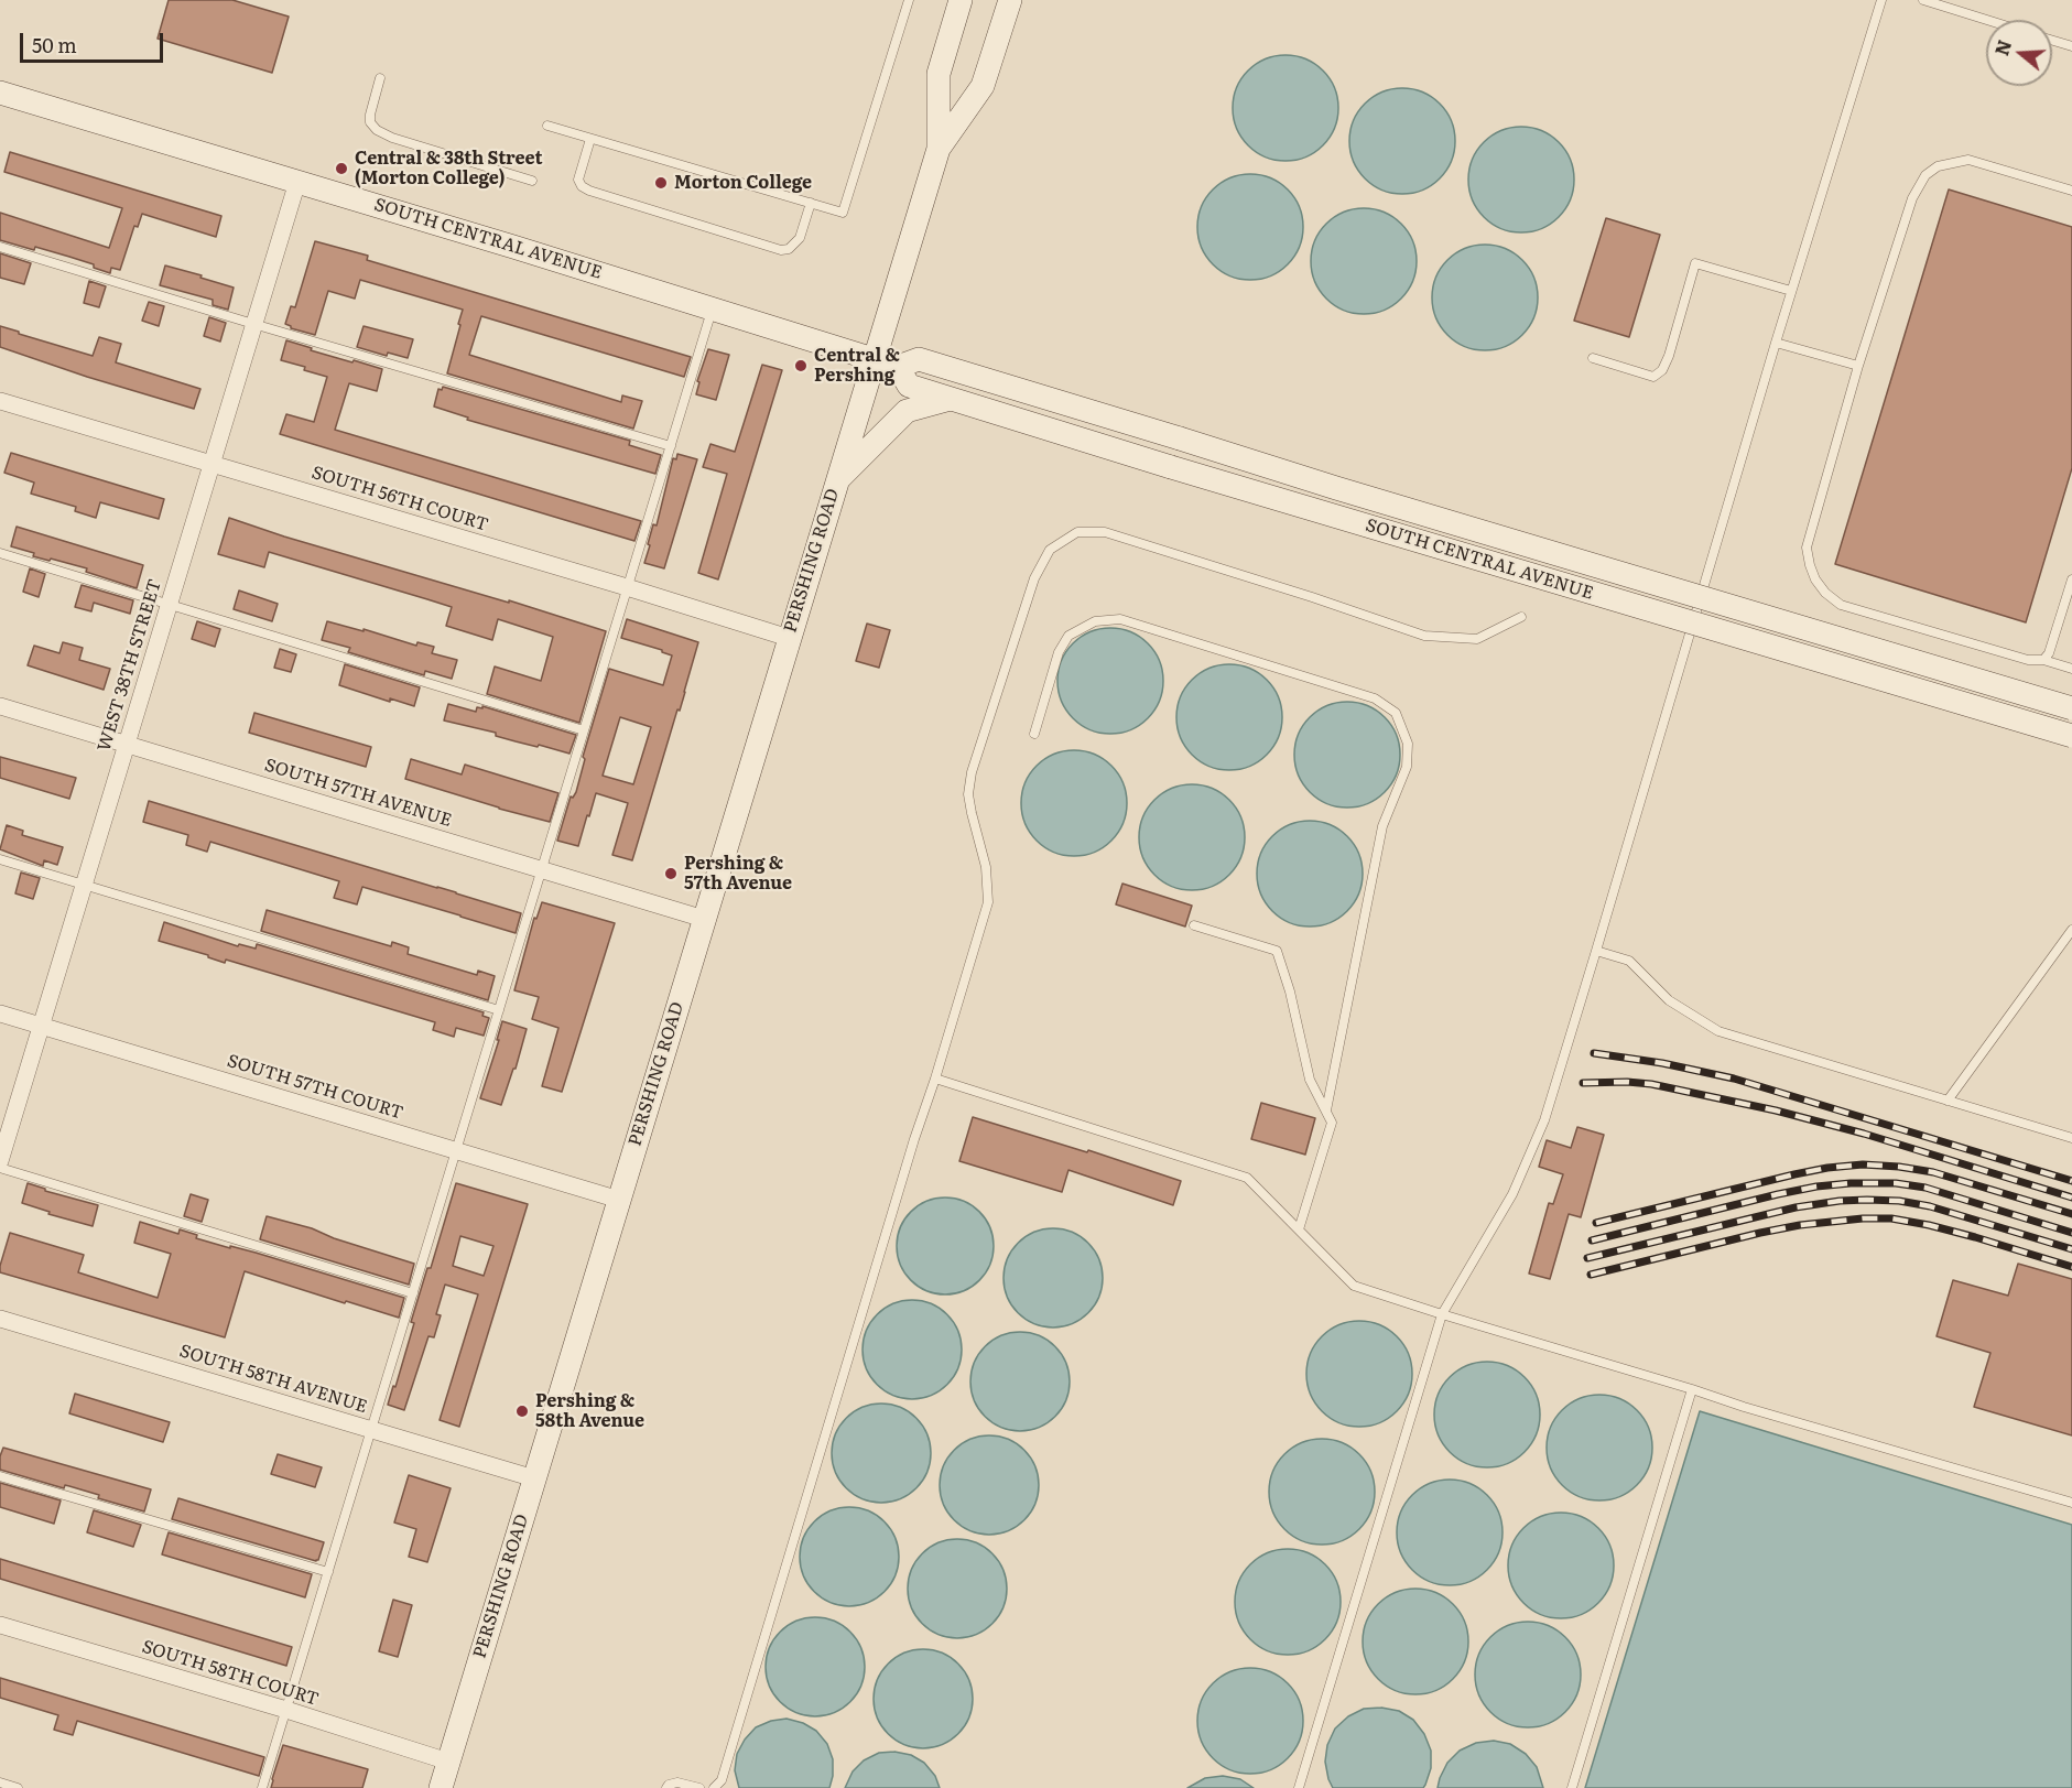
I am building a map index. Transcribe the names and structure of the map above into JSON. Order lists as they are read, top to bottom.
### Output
{
  "streets": {
    "main road": ["SOUTH CENTRAL AVENUE", "PERSHING ROAD"],
    "street": [
      "SOUTH 56TH COURT",
      "WEST 38TH STREET",
      "SOUTH 57TH AVENUE",
      "SOUTH 57TH COURT",
      "SOUTH 58TH AVENUE",
      "SOUTH 58TH COURT"
    ]
  },
  "crossings": [
    ["SOUTH CENTRAL AVENUE", "PERSHING ROAD"],
    ["SOUTH CENTRAL AVENUE", "WEST 38TH STREET"],
    ["SOUTH 56TH COURT", "PERSHING ROAD"],
    ["SOUTH 56TH COURT", "WEST 38TH STREET"],
    ["PERSHING ROAD", "SOUTH 57TH AVENUE"],
    ["PERSHING ROAD", "SOUTH 57TH COURT"],
    ["PERSHING ROAD", "SOUTH 58TH AVENUE"],
    ["PERSHING ROAD", "SOUTH 58TH COURT"],
    ["WEST 38TH STREET", "SOUTH 57TH AVENUE"],
    ["WEST 38TH STREET", "SOUTH 57TH COURT"]
  ],
  "places": [
    "Central & 38th Street (Morton College)",
    "Morton College",
    "Central & Pershing",
    "Pershing & 57th Avenue",
    "Pershing & 58th Avenue"
  ],
  "scale_bar": "50 m",
  "north": "left"
}
